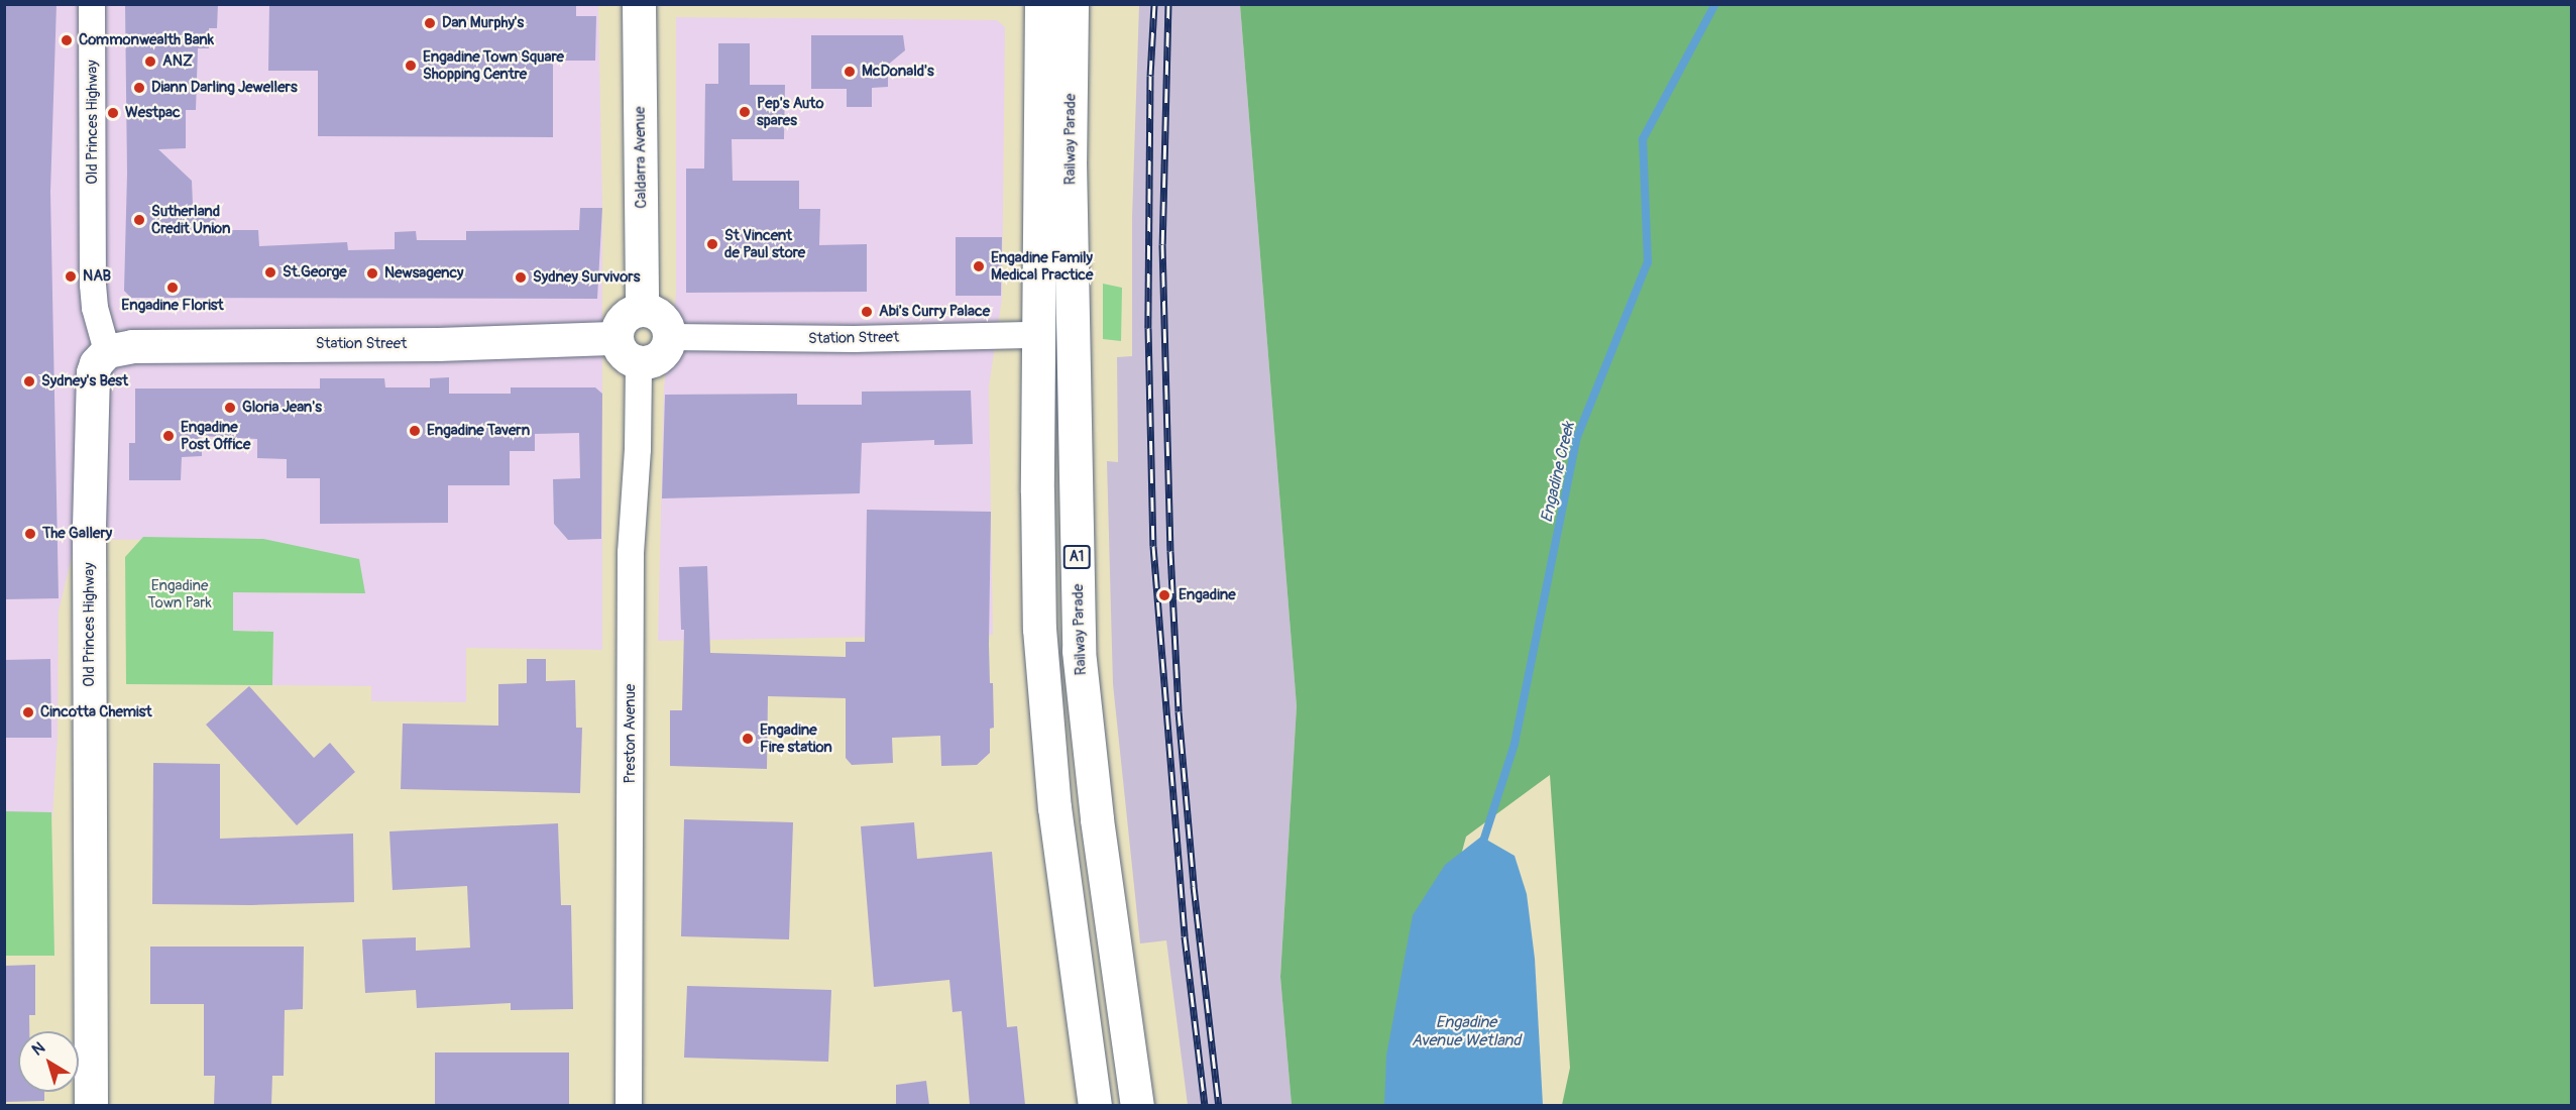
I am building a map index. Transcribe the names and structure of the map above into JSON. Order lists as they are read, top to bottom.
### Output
{
  "streets": {
    "main road": [
      "Old Princes Highway",
      "Railway Parade",
      "Caldarra Avenue",
      "Station Street",
      "A1"
    ],
    "street": ["Preston Avenue"]
  },
  "crossings": [
    ["Old Princes Highway", "Station Street"],
    ["Railway Parade", "Station Street"],
    ["Caldarra Avenue", "Station Street"],
    ["Caldarra Avenue", "Preston Avenue"],
    ["Station Street", "Preston Avenue"]
  ],
  "water": ["Engadine Creek", "Engadine Avenue Wetland"],
  "parks": ["Engadine Town Park"],
  "places": [
    "Dan Murphy's",
    "Commonwealth Bank",
    "ANZ",
    "Engadine Town Square Shopping Centre",
    "McDonald's",
    "Diann Darling Jewellers",
    "Pep's Auto spares",
    "Westpac",
    "Sutherland Credit Union",
    "St Vincent de Paul store",
    "Engadine Family Medical Practice",
    "St.George",
    "Newsagency",
    "NAB",
    "Sydney Survivors",
    "Engadine Florist",
    "Abi's Curry Palace",
    "Sydney's Best",
    "Gloria Jean's",
    "Engadine Tavern",
    "Engadine Post Office",
    "The Gallery",
    "Engadine",
    "Cincotta Chemist",
    "Engadine Fire station"
  ],
  "north": "top left"
}
